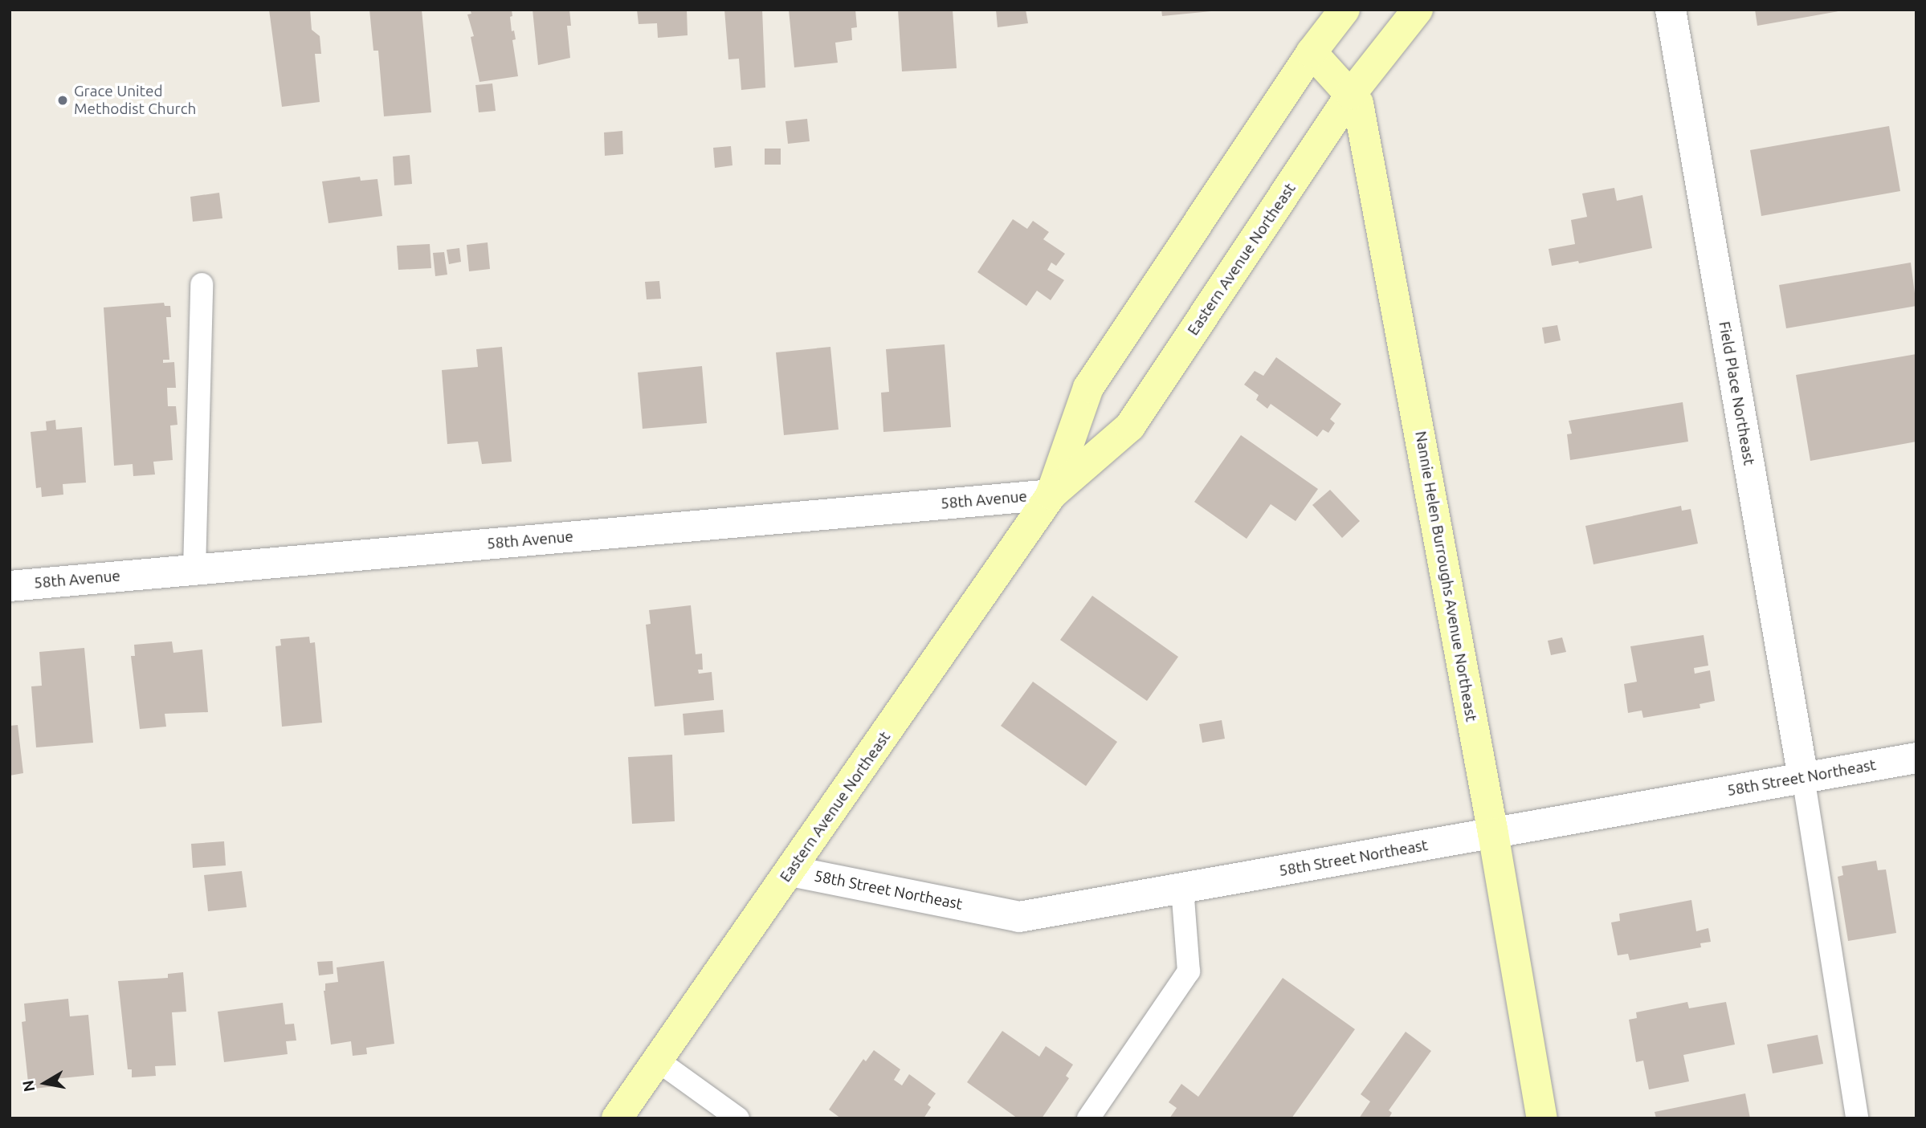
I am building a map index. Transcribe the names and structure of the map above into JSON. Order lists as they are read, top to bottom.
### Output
{
  "streets": {
    "main road": ["Eastern Avenue Northeast", "Nannie Helen Burroughs Avenue Northeast"],
    "street": ["Field Place Northeast", "58th Avenue", "58th Street Northeast"]
  },
  "crossings": [
    ["Eastern Avenue Northeast", "58th Avenue"],
    ["Eastern Avenue Northeast", "Nannie Helen Burroughs Avenue Northeast"],
    ["Eastern Avenue Northeast", "58th Street Northeast"],
    ["Field Place Northeast", "58th Street Northeast"],
    ["Nannie Helen Burroughs Avenue Northeast", "58th Street Northeast"]
  ],
  "places": ["Grace United Methodist Church"],
  "north": "left"
}
